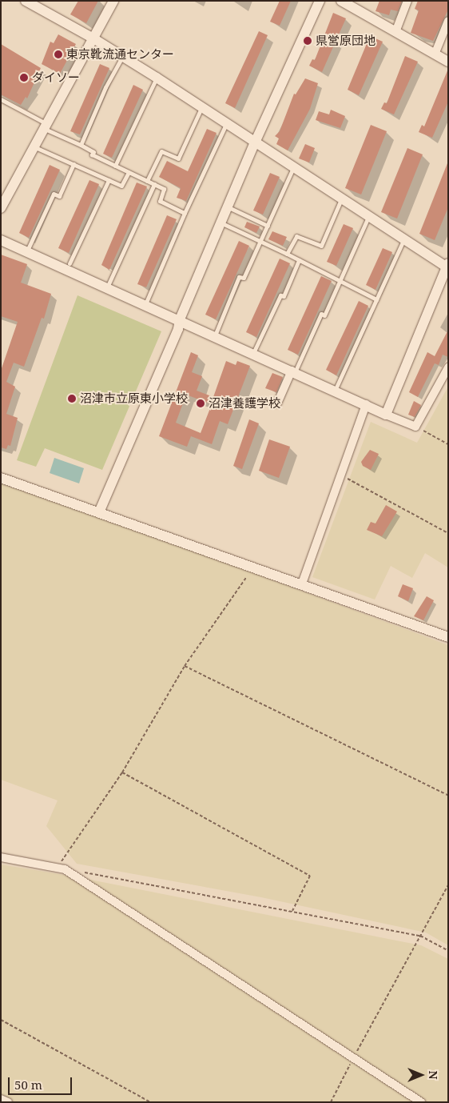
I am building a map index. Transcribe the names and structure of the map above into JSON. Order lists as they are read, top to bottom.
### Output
{
  "places": [
    "県営原団地",
    "東京靴流通センター",
    "ダイソー",
    "沼津市立原東小学校",
    "沼津養護学校"
  ],
  "scale_bar": "50 m",
  "north": "right"
}
